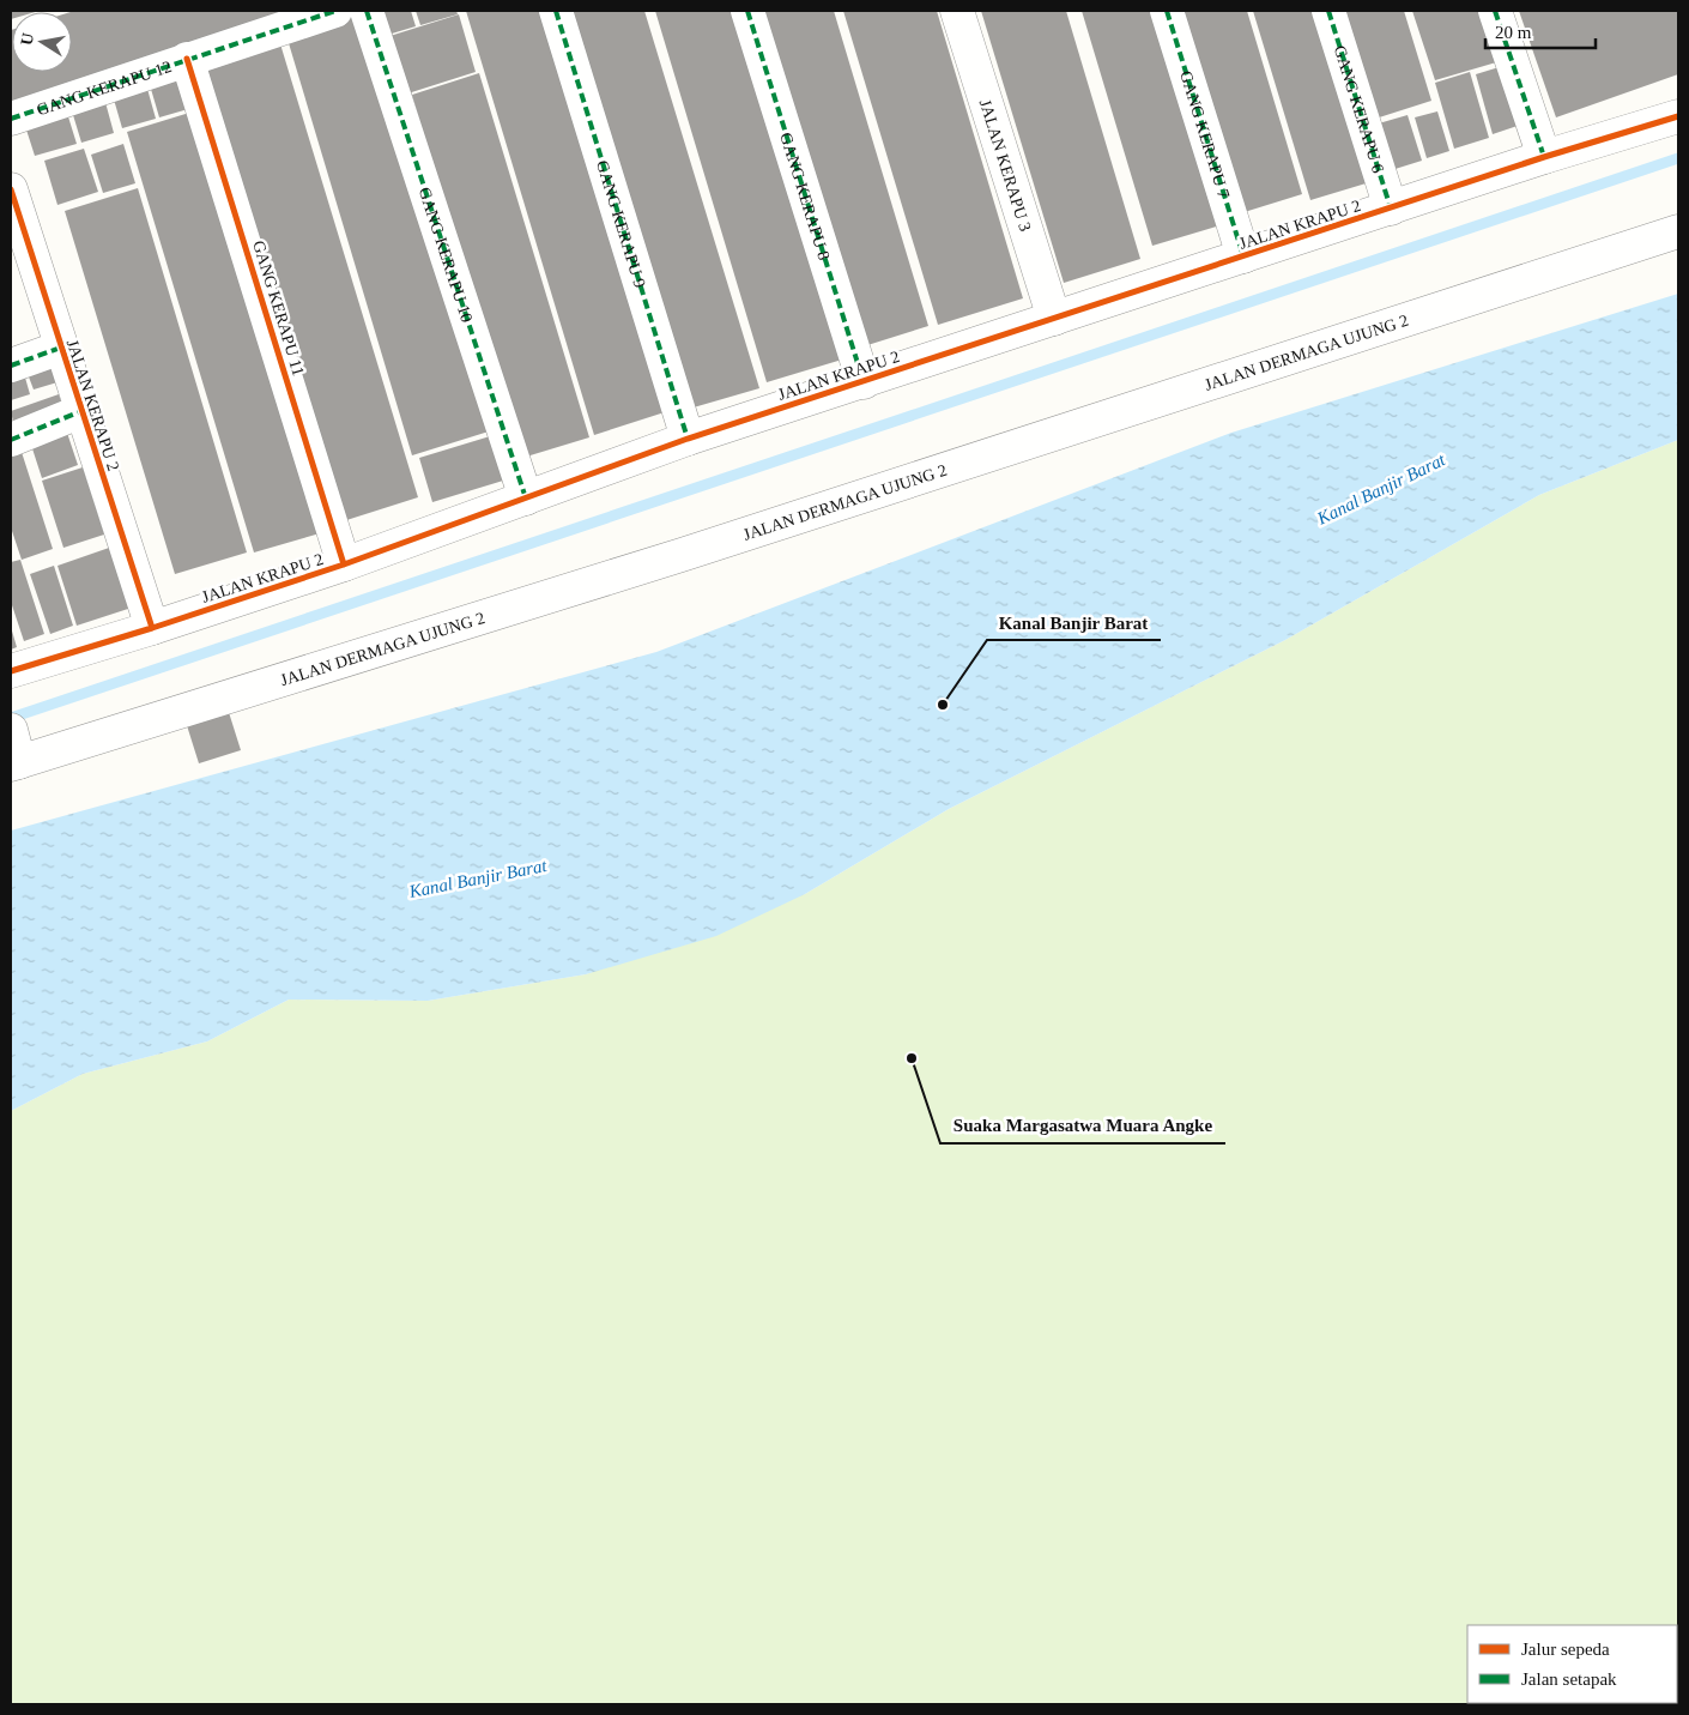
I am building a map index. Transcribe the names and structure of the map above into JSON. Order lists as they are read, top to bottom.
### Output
{
  "streets": {
    "street": [
      "GANG KERAPU 12",
      "GANG KERAPU 6",
      "GANG KERAPU 7",
      "JALAN KERAPU 3",
      "GANG KERAPU 8",
      "GANG KERAPU 9",
      "JALAN KRAPU 2",
      "GANG KERAPU 10",
      "GANG KERAPU 11",
      "JALAN DERMAGA UJUNG 2",
      "JALAN KERAPU 2"
    ]
  },
  "crossings": [
    ["GANG KERAPU 12", "GANG KERAPU 11"],
    ["GANG KERAPU 6", "JALAN KRAPU 2"],
    ["GANG KERAPU 7", "JALAN KRAPU 2"],
    ["JALAN KERAPU 3", "JALAN KRAPU 2"],
    ["GANG KERAPU 8", "JALAN KRAPU 2"],
    ["GANG KERAPU 9", "JALAN KRAPU 2"],
    ["JALAN KRAPU 2", "GANG KERAPU 10"],
    ["JALAN KRAPU 2", "GANG KERAPU 11"],
    ["JALAN KRAPU 2", "JALAN KERAPU 2"]
  ],
  "water": ["Kanal Banjir Barat"],
  "places": ["Kanal Banjir Barat", "Suaka Margasatwa Muara Angke"],
  "legend": ["Jalur sepeda", "Jalan setapak"],
  "scale_bar": "20 m",
  "north": "left"
}
